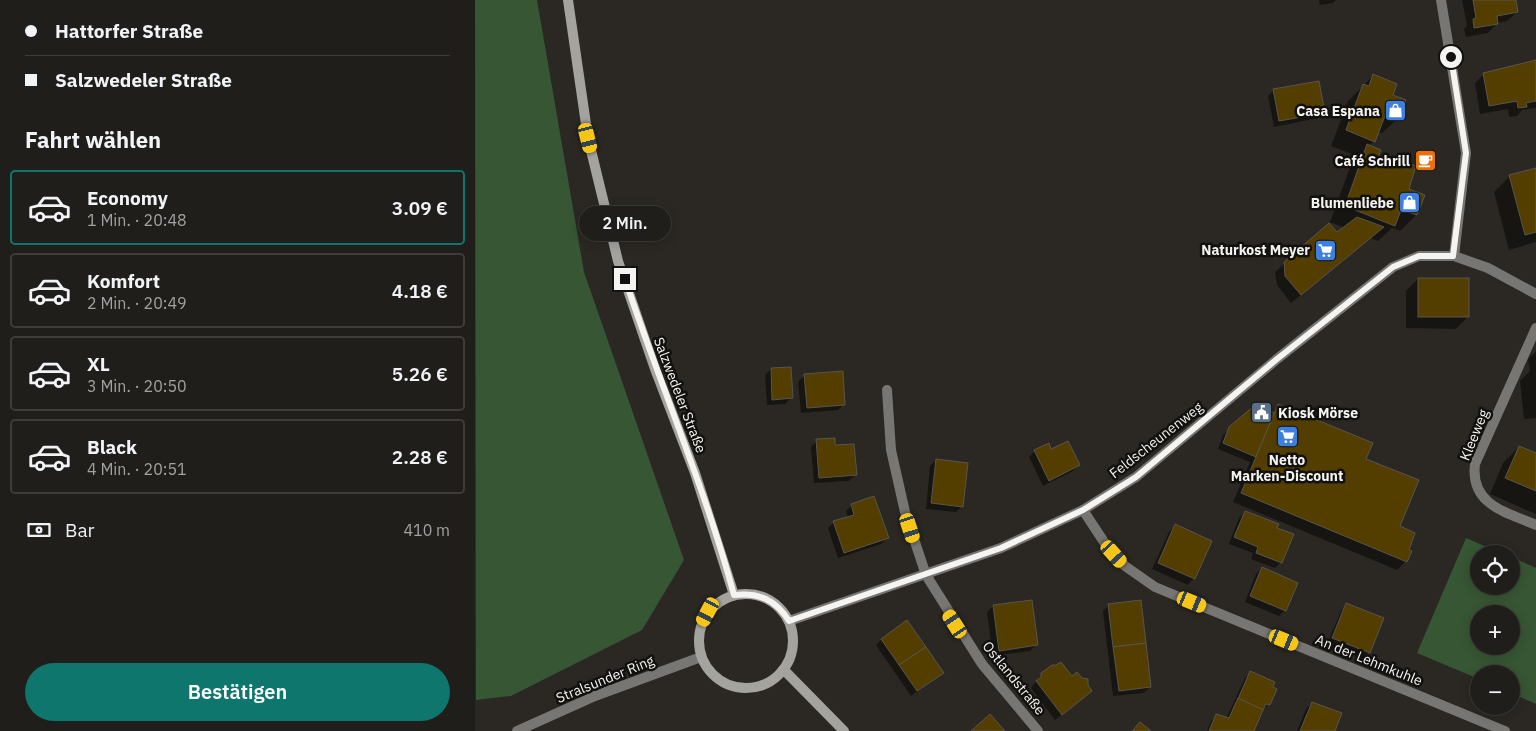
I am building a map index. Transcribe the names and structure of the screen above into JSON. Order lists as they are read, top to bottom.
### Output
{
  "streets": {
    "street": [
      "Salzwedeler Straße",
      "Kleeweg",
      "Feldscheunenweg",
      "An der Lehmkuhle",
      "Ostlandstraße",
      "Stralsunder Ring"
    ]
  },
  "crossings": [
    ["Salzwedeler Straße", "Feldscheunenweg"],
    ["Salzwedeler Straße", "Stralsunder Ring"],
    ["Feldscheunenweg", "An der Lehmkuhle"],
    ["Feldscheunenweg", "Ostlandstraße"],
    ["Feldscheunenweg", "Stralsunder Ring"]
  ],
  "places": {
    "shop": ["Casa Espana", "Blumenliebe"],
    "cafe": ["Café Schrill"],
    "supermarket": ["Naturkost Meyer", "Netto Marken-Discount"],
    "public building": ["Kiosk Mörse"]
  },
  "page": {
    "banner": ["Hattorfer Straße", "Salzwedeler Straße"],
    "heading": "Fahrt wählen",
    "list": [
      {
        "name": "Economy",
        "note": "1 Min. · 20:48",
        "value": "3.09 €"
      },
      {
        "name": "Komfort",
        "note": "2 Min. · 20:49",
        "value": "4.18 €"
      },
      {
        "name": "XL",
        "note": "3 Min. · 20:50",
        "value": "5.26 €"
      },
      {
        "name": "Black",
        "note": "4 Min. · 20:51",
        "value": "2.28 €"
      }
    ],
    "bubble": "2 Min.",
    "pay": ["Bar", "410 m"],
    "map_buttons": ["+", "−"],
    "buttons": "Bestätigen"
  }
}
